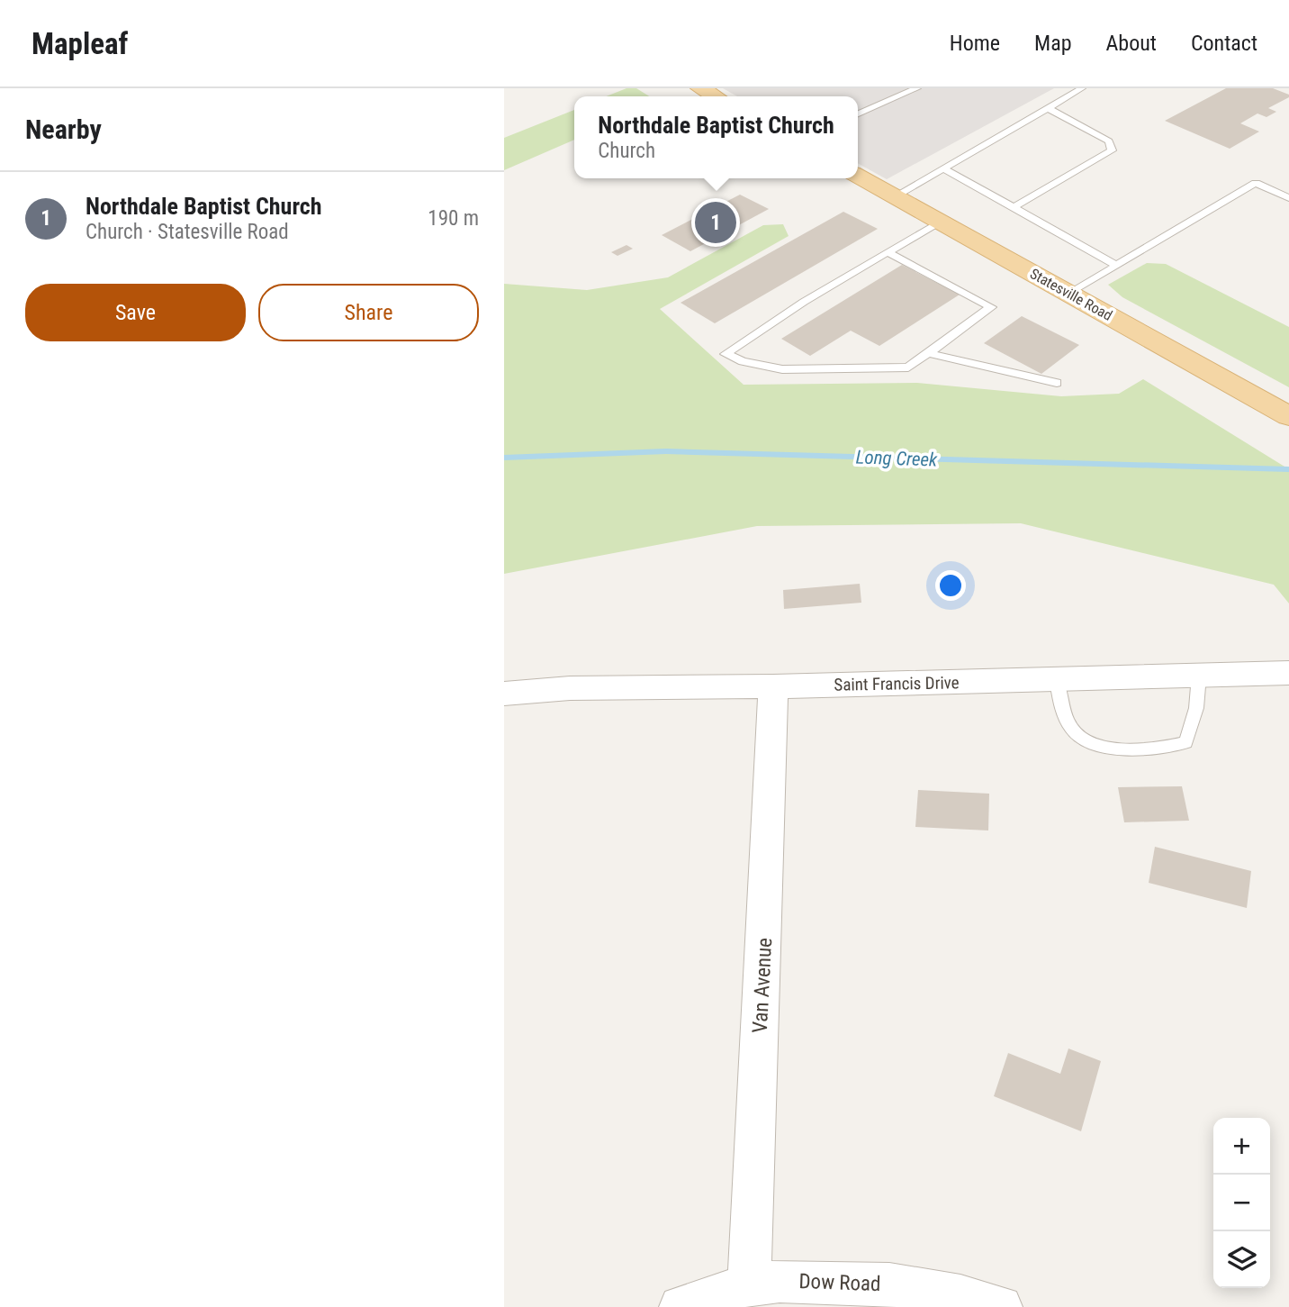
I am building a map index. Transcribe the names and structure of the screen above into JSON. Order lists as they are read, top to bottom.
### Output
{
  "streets": {
    "main road": ["Statesville Road"],
    "street": ["Saint Francis Drive", "Van Avenue", "Dow Road"]
  },
  "crossings": [
    ["Saint Francis Drive", "Van Avenue"],
    ["Van Avenue", "Dow Road"]
  ],
  "water": ["Long Creek"],
  "page": {
    "header": "Mapleaf",
    "nav": [
      "Home",
      "Map",
      "About",
      "Contact"
    ],
    "heading": "Nearby",
    "popup": ["Northdale Baptist Church", "Church"],
    "list": [
      {
        "mark": "1",
        "name": "Northdale Baptist Church",
        "note": "Church · Statesville Road",
        "value": "190 m"
      }
    ],
    "pins": "1",
    "buttons": ["Save", "Share"],
    "map_buttons": ["+", "−"]
  }
}
